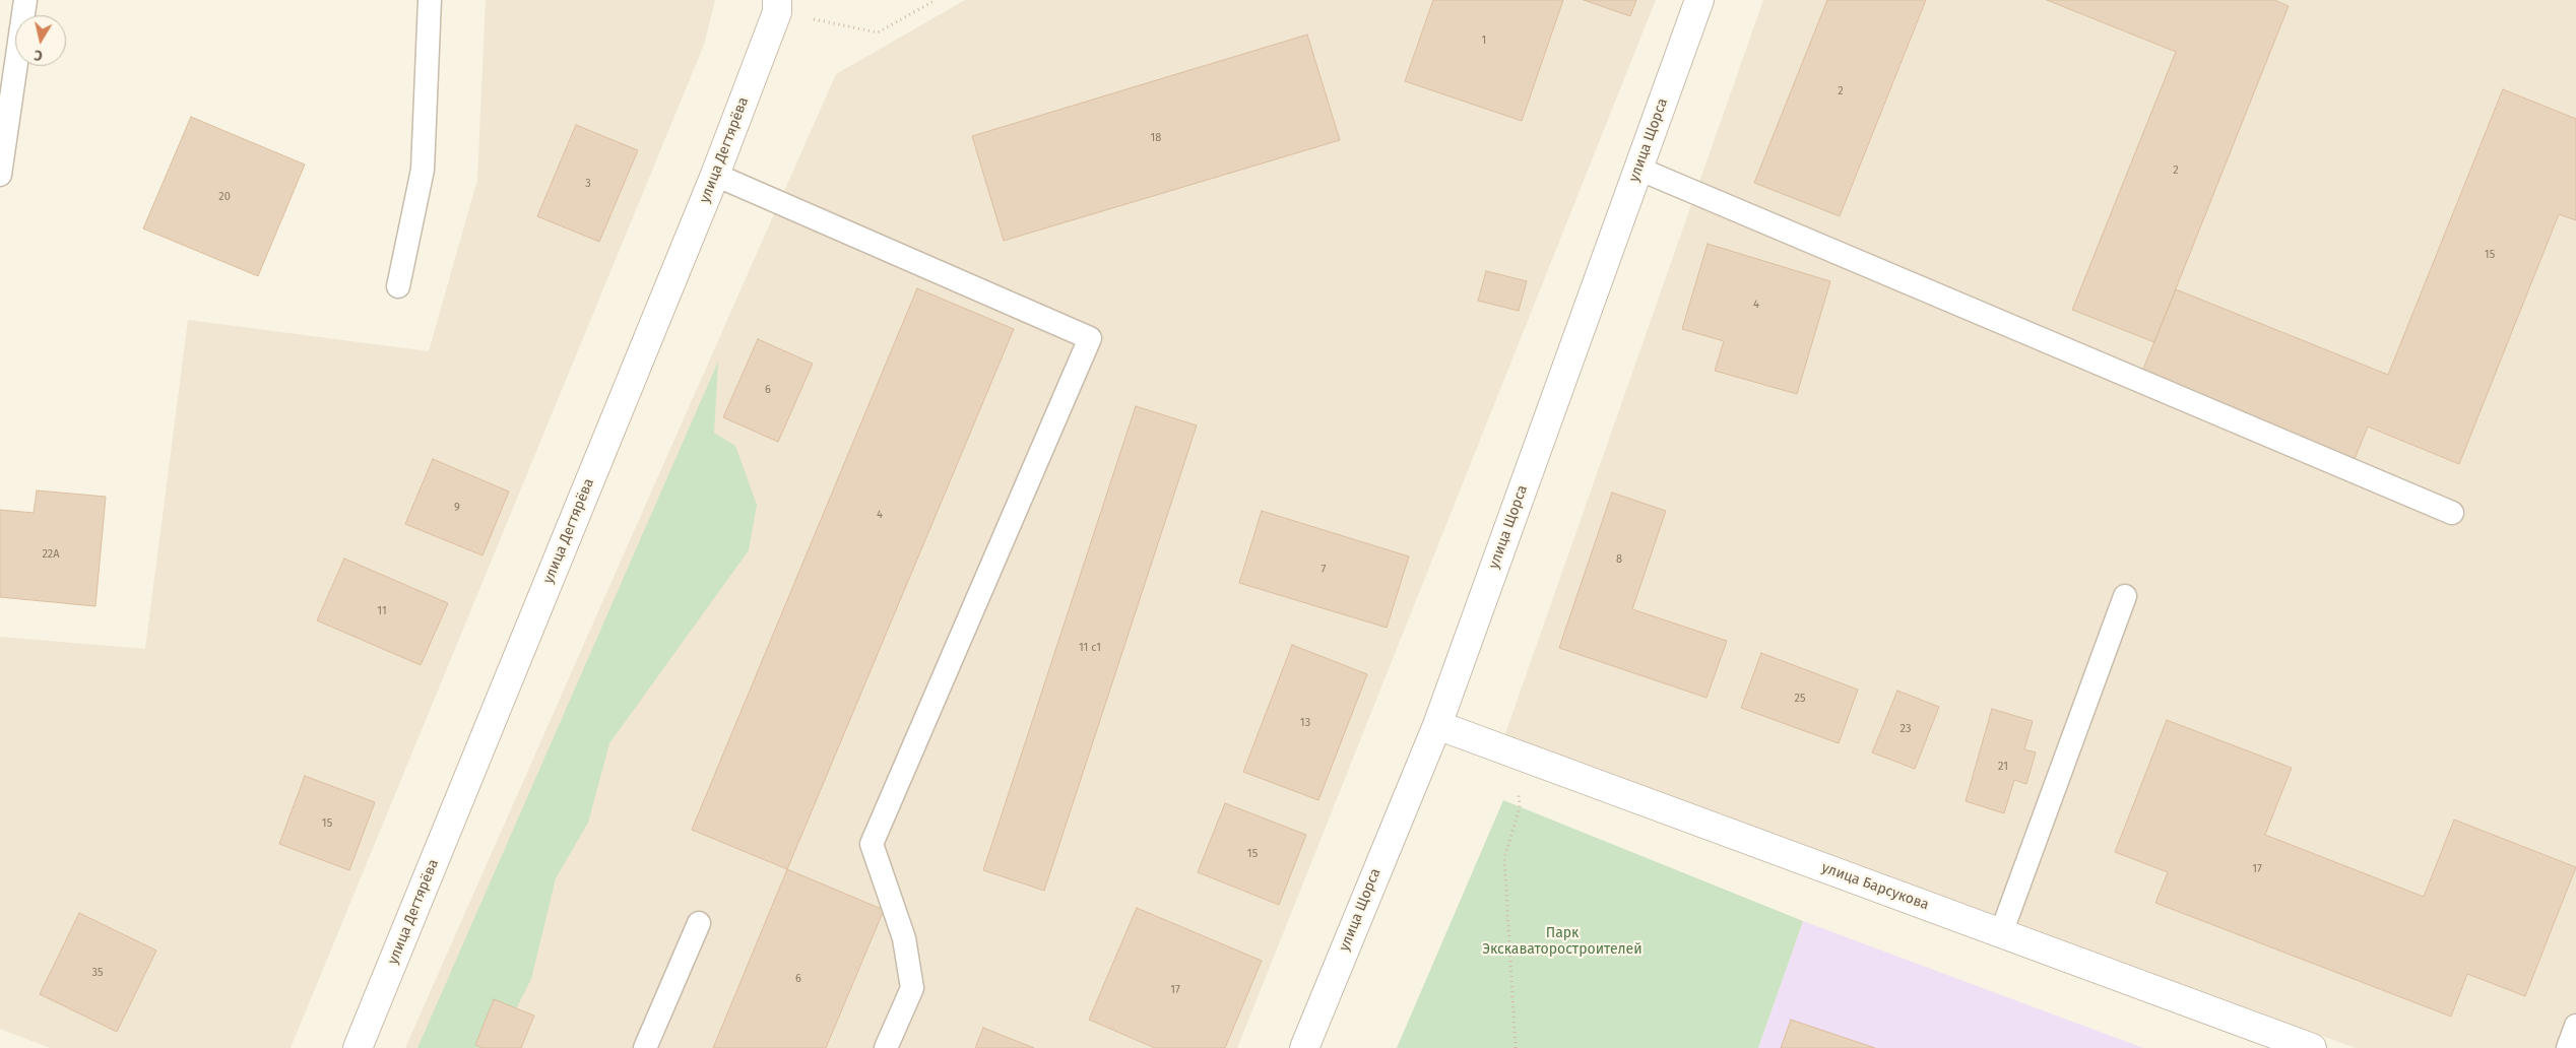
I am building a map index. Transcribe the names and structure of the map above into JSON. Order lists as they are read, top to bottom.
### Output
{
  "streets": {
    "street": ["улица Щорса", "улица Дегтярёва", "улица Барсукова"]
  },
  "crossings": [
    ["улица Щорса", "улица Барсукова"]
  ],
  "parks": ["Парк Экскаваторостроителей"],
  "house_numbers": [
    "1",
    "2",
    "18",
    "2",
    "3",
    "20",
    "15",
    "4",
    "6",
    "9",
    "4",
    "22А",
    "8",
    "7",
    "11",
    "11 с1",
    "25",
    "13",
    "23",
    "21",
    "15",
    "15",
    "17",
    "35",
    "6",
    "17"
  ],
  "north": "bottom"
}
